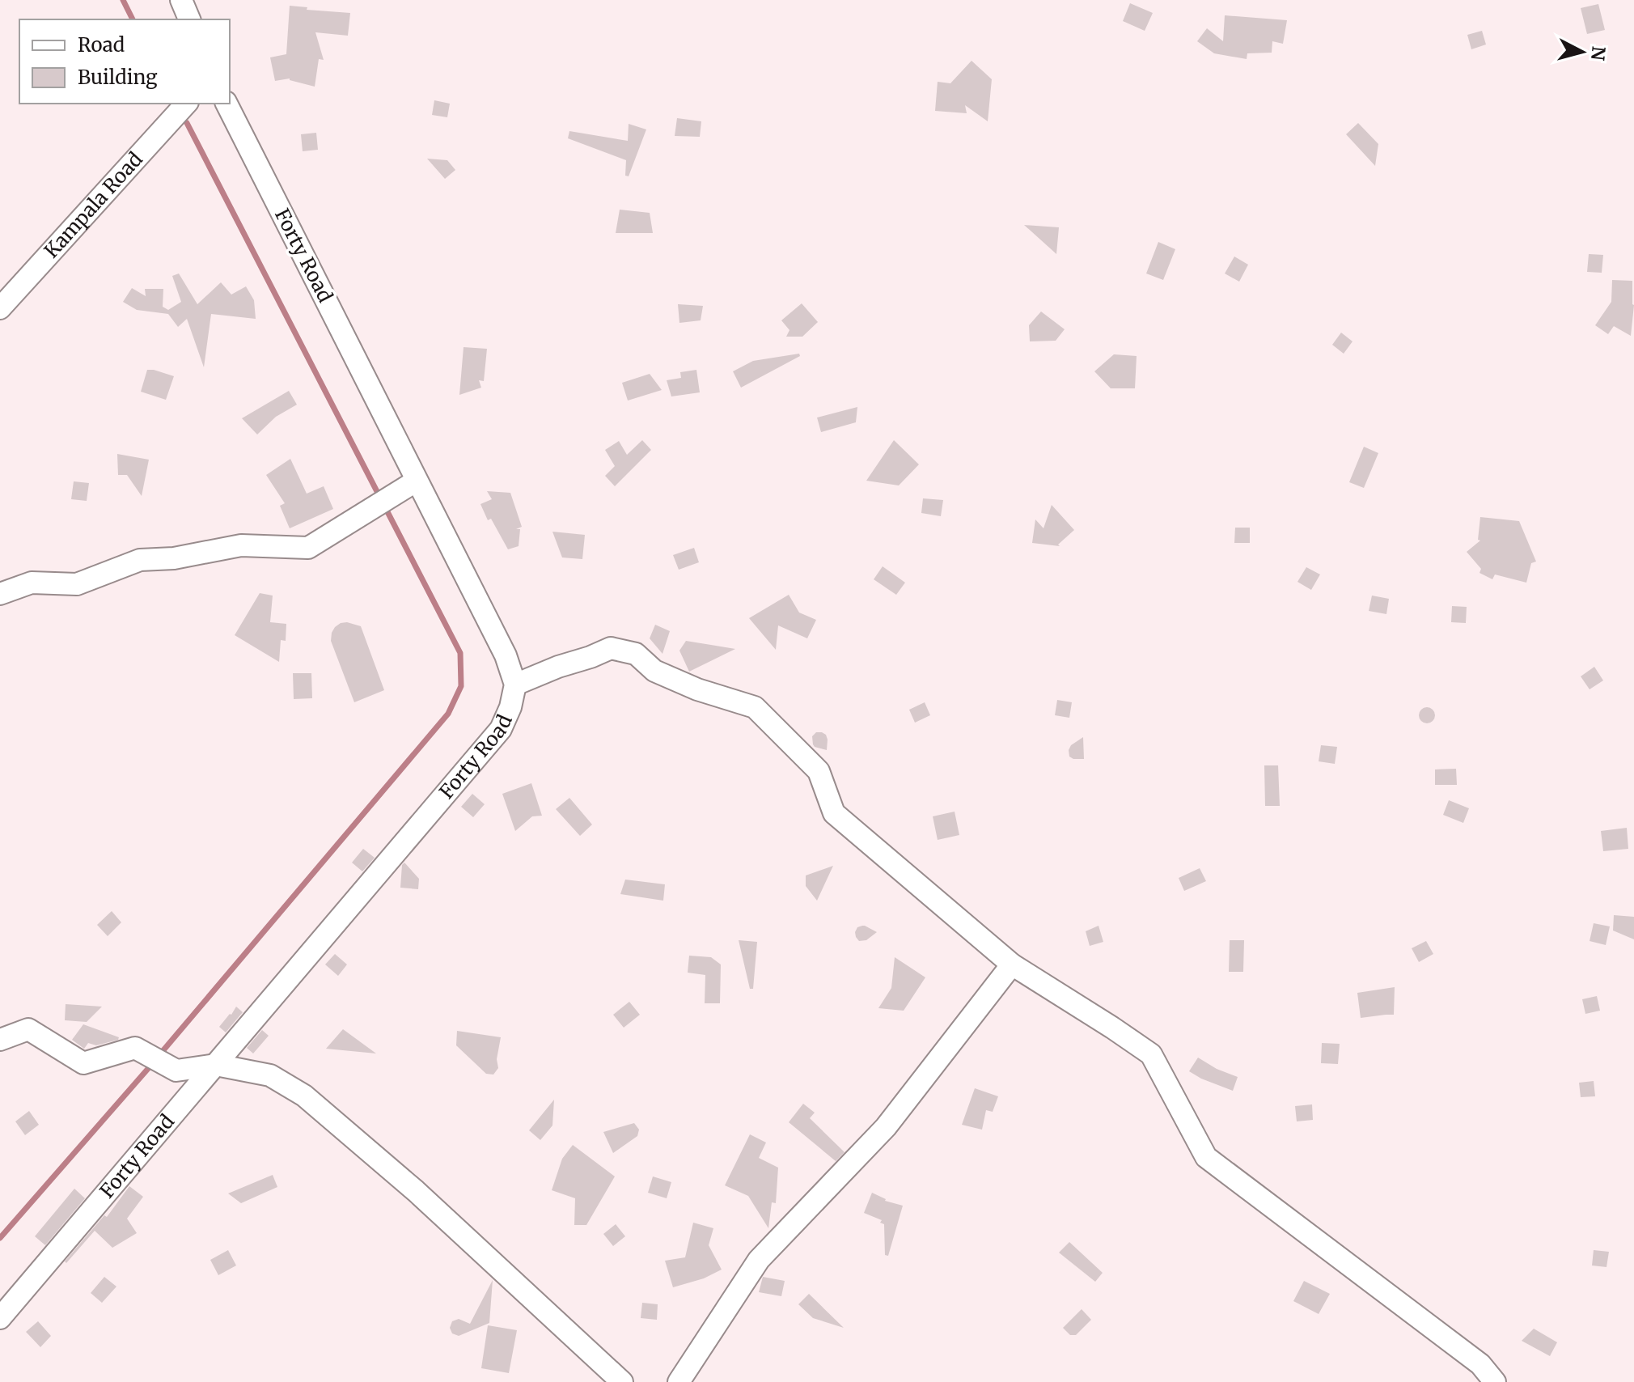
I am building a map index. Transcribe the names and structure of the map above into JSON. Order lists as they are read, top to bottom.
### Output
{
  "streets": {
    "street": ["Kampala Road", "Forty Road"]
  },
  "legend": ["Road", "Building"],
  "north": "right"
}
